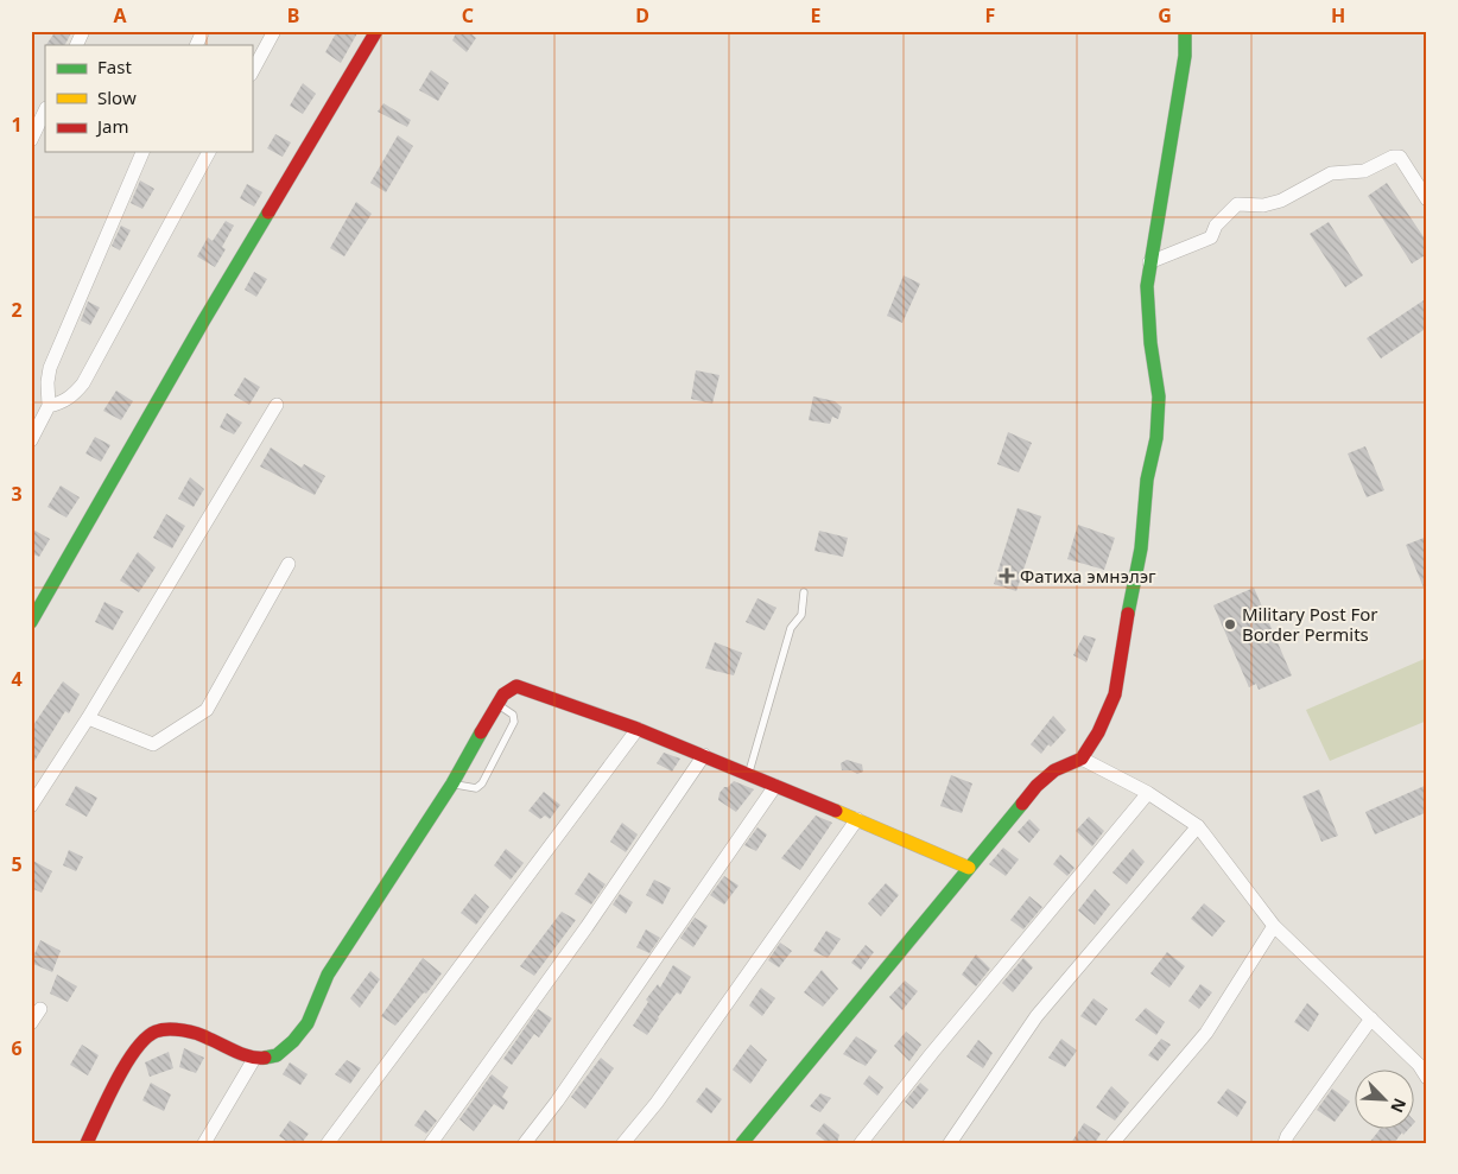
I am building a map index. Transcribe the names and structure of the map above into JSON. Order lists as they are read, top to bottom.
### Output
{
  "places": {
    "health": ["Фатиха эмнэлэг"],
    "other": ["Military Post For Border Permits"]
  },
  "legend": ["Fast", "Slow", "Jam"],
  "north": "bottom right",
  "grid": {
    "columns": [
      "A",
      "B",
      "C",
      "D",
      "E",
      "F",
      "G",
      "H"
    ],
    "rows": [
      "1",
      "2",
      "3",
      "4",
      "5",
      "6"
    ]
  }
}
